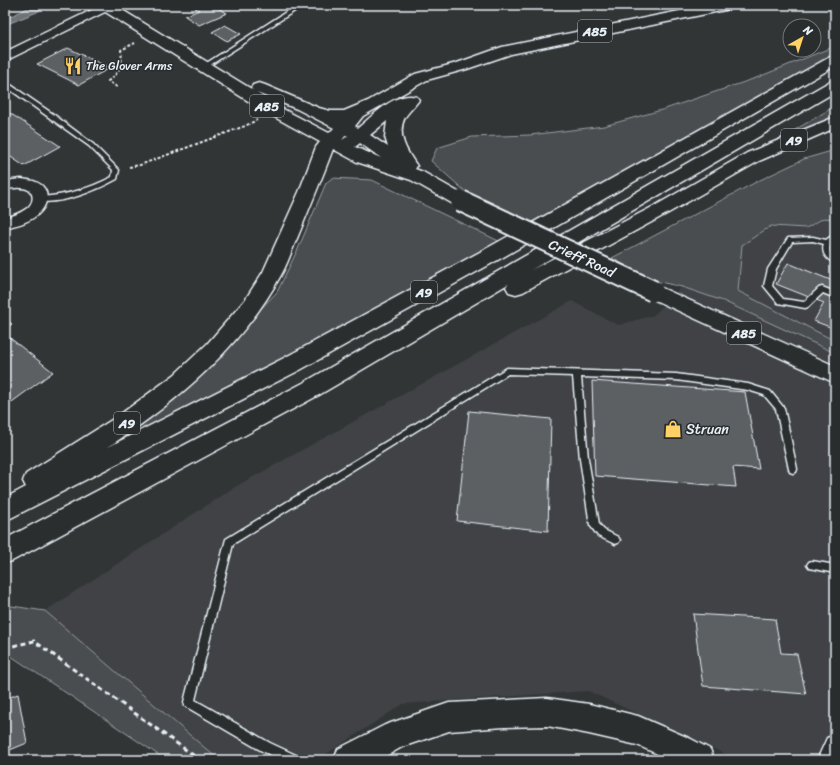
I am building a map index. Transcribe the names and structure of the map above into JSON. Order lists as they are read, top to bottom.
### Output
{
  "streets": {
    "main road": ["A85", "A9", "Crieff Road"]
  },
  "crossings": [
    ["A85", "A9"],
    ["A85", "Crieff Road"],
    ["A9", "Crieff Road"]
  ],
  "places": {
    "restaurant": ["The Glover Arms"],
    "shop": ["Struan"]
  },
  "north": "top right"
}
